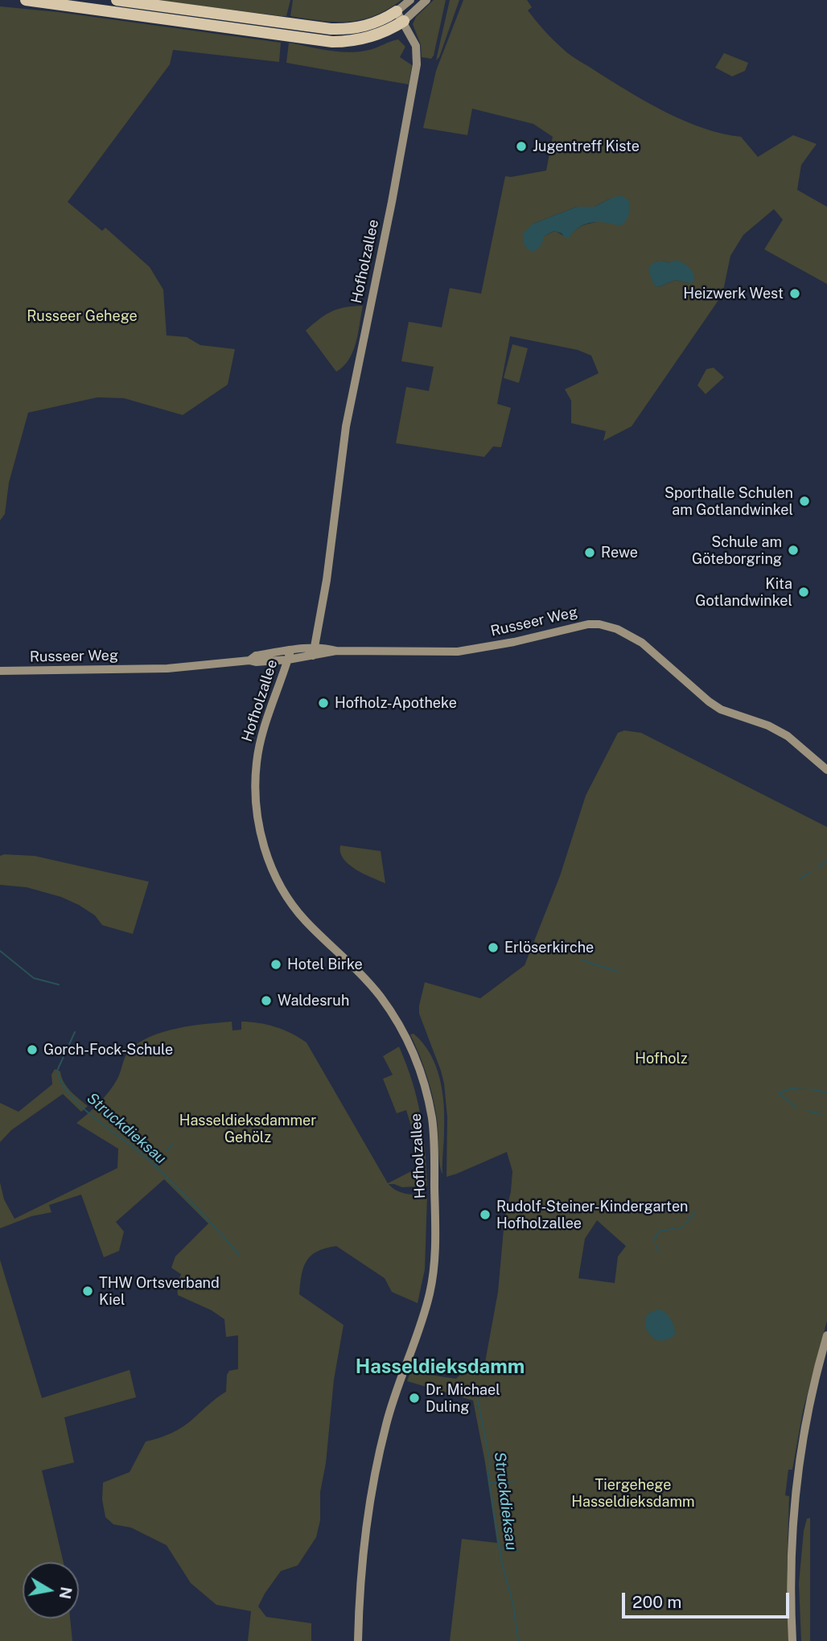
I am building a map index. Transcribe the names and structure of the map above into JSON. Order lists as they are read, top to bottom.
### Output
{
  "streets": {
    "street": ["Hofholzallee", "Russeer Weg"]
  },
  "crossings": [
    ["Hofholzallee", "Russeer Weg"]
  ],
  "districts": ["Hasseldieksdamm"],
  "water": ["Struckdieksau"],
  "parks": [
    "Russeer Gehege",
    "Hofholz",
    "Hasseldieksdammer Gehölz",
    "Tiergehege Hasseldieksdamm"
  ],
  "places": [
    "Jugentreff Kiste",
    "Heizwerk West",
    "Sporthalle Schulen am Gotlandwinkel",
    "Schule am Göteborgring",
    "Rewe",
    "Kita Gotlandwinkel",
    "Hofholz-Apotheke",
    "Erlöserkirche",
    "Hotel Birke",
    "Waldesruh",
    "Gorch-Fock-Schule",
    "Rudolf-Steiner-Kindergarten Hofholzallee",
    "THW Ortsverband Kiel",
    "Dr. Michael Duling"
  ],
  "scale_bar": "200 m",
  "north": "right"
}
